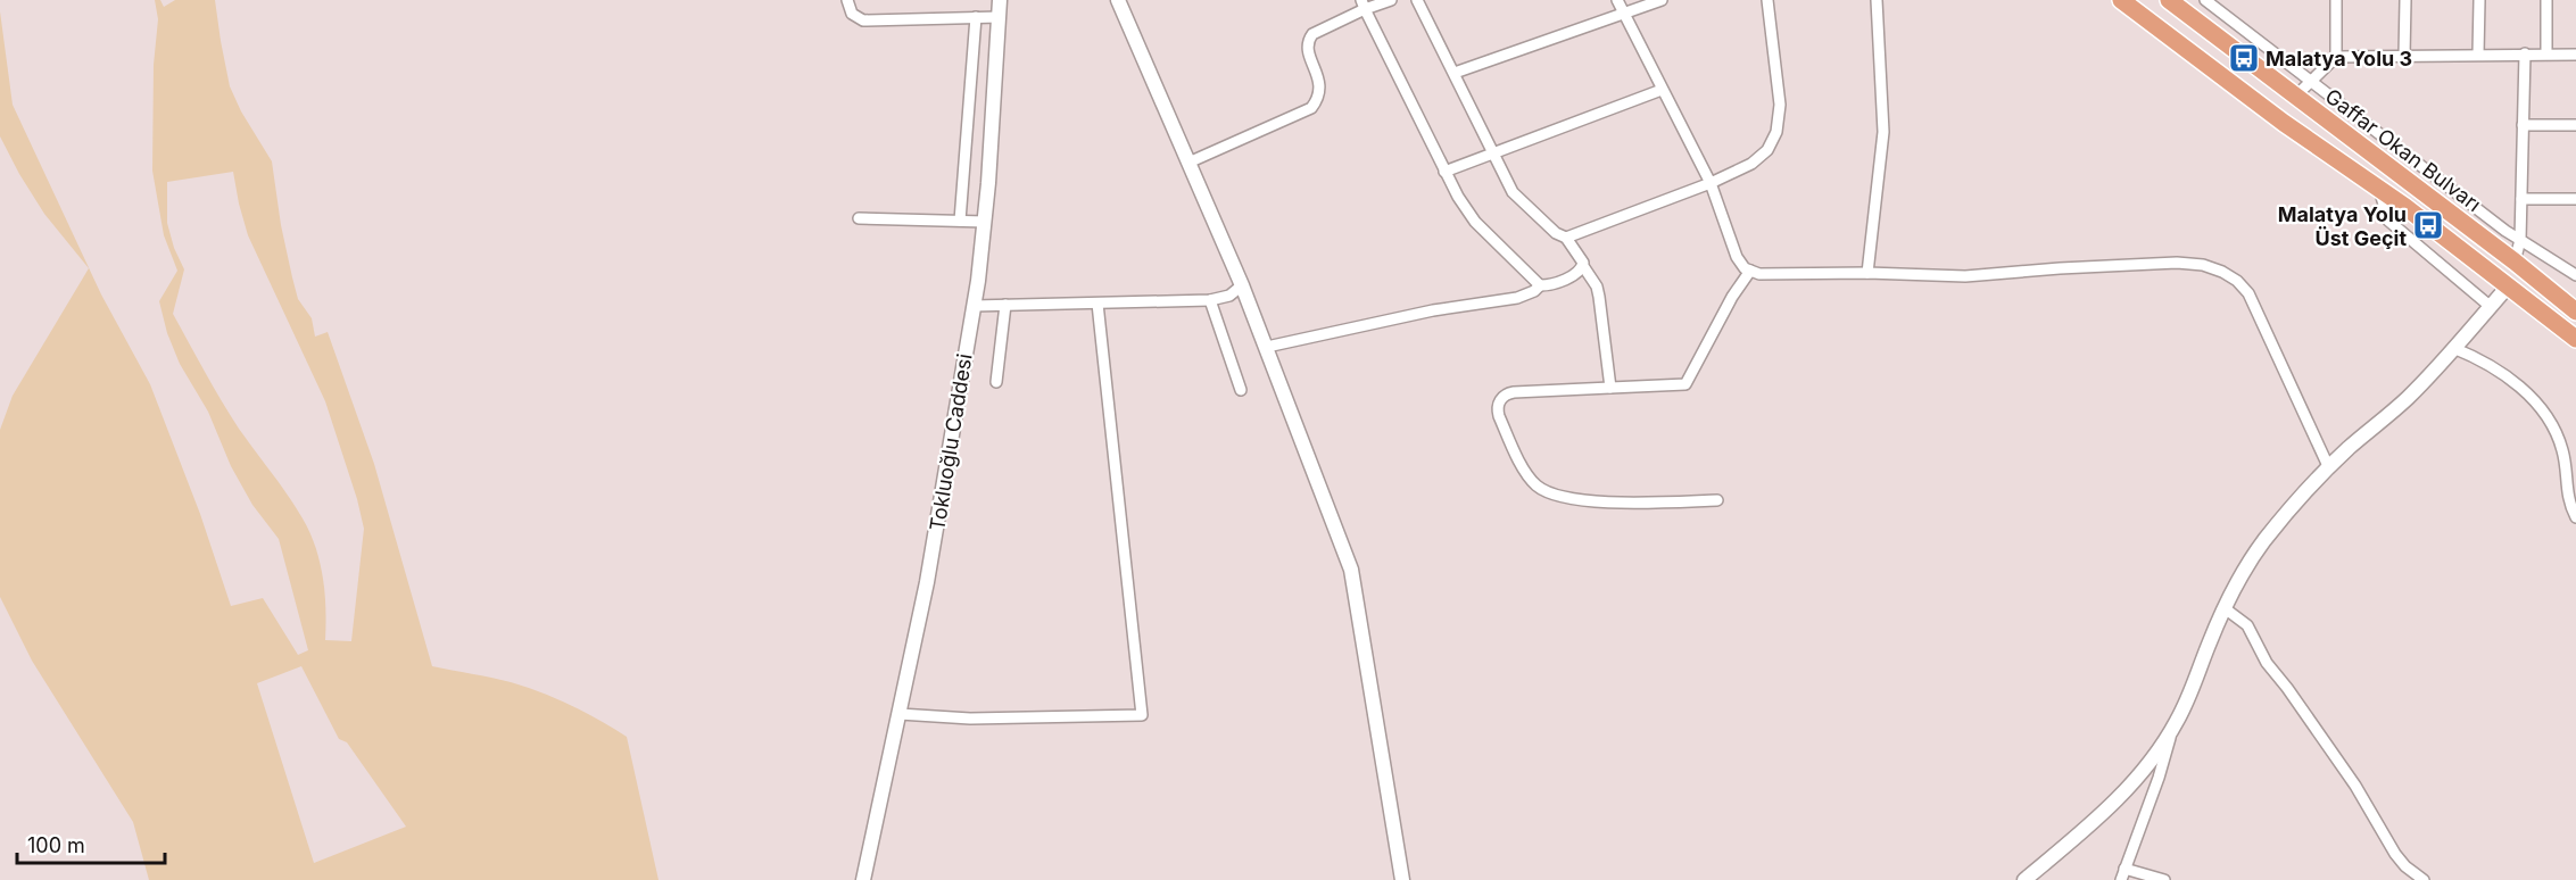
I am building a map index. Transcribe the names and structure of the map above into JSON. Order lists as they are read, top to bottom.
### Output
{
  "streets": {
    "highway": ["Gaffar Okan Bulvarı"],
    "street": ["Tokluoğlu Caddesi"]
  },
  "places": {
    "bus stop": ["Malatya Yolu 3", "Malatya Yolu Üst Geçit"]
  },
  "scale_bar": "100 m"
}
